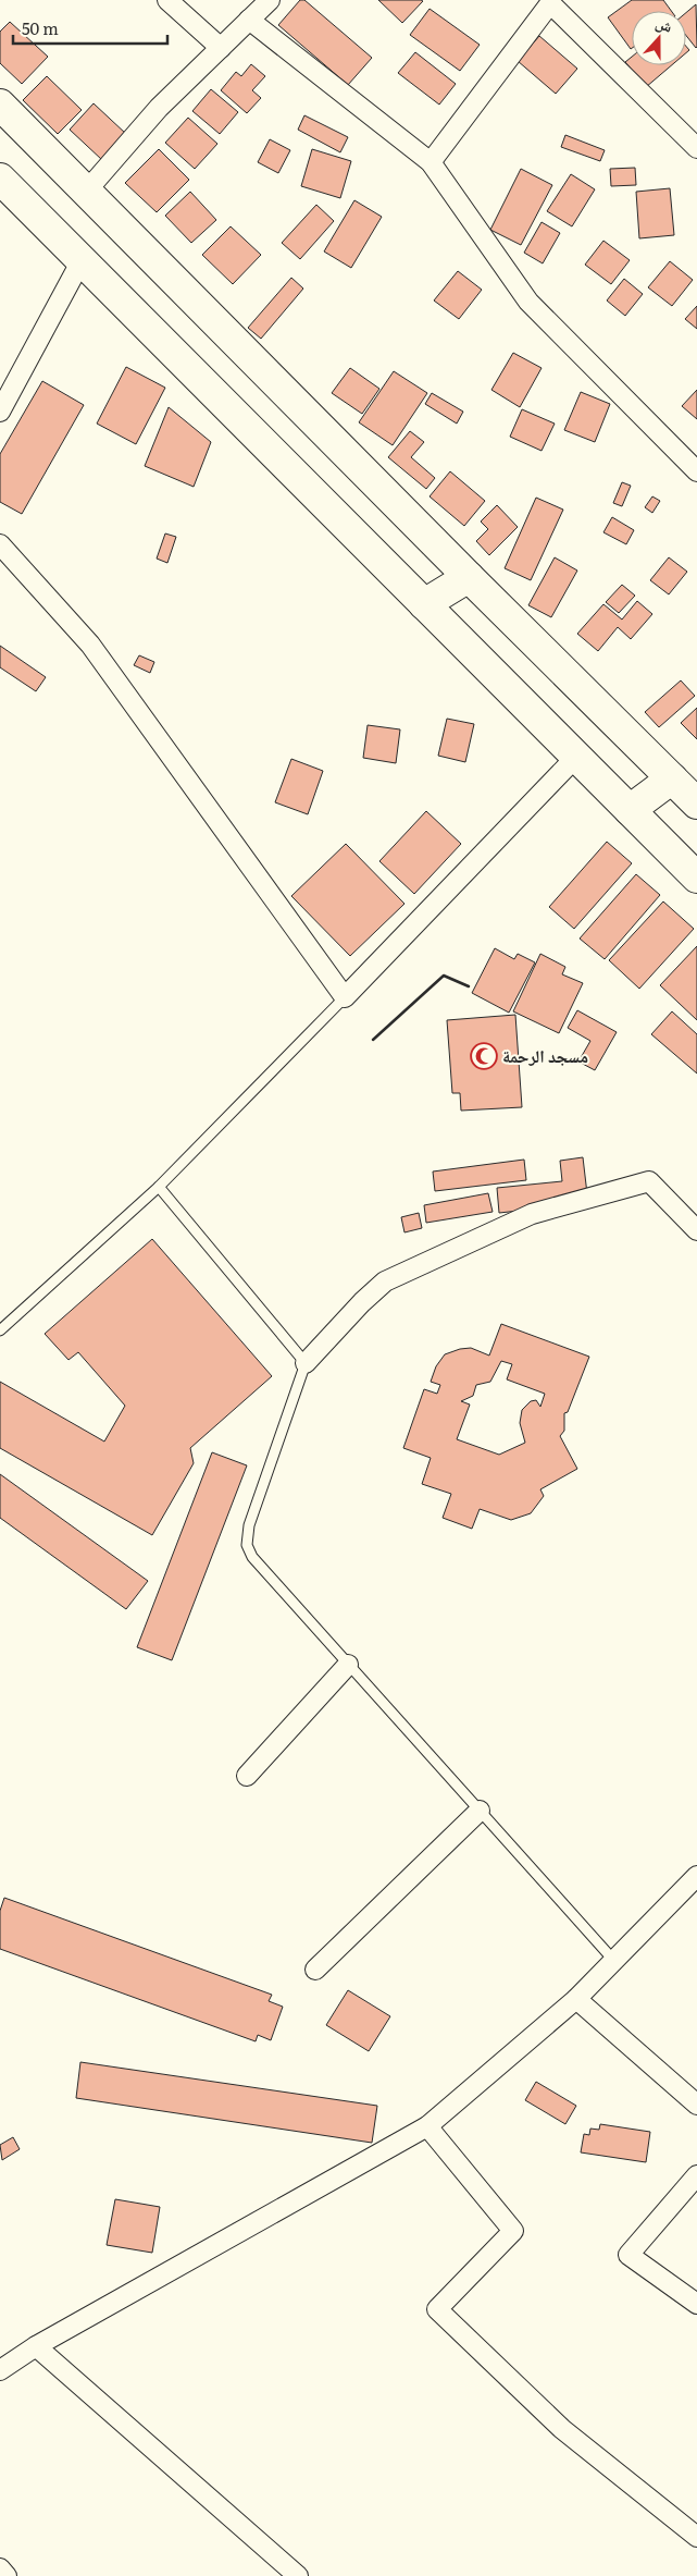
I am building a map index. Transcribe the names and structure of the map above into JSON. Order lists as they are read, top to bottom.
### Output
{
  "places": {
    "mosque": ["مسجد الرحمة"]
  },
  "scale_bar": "50 m",
  "north": "top"
}
